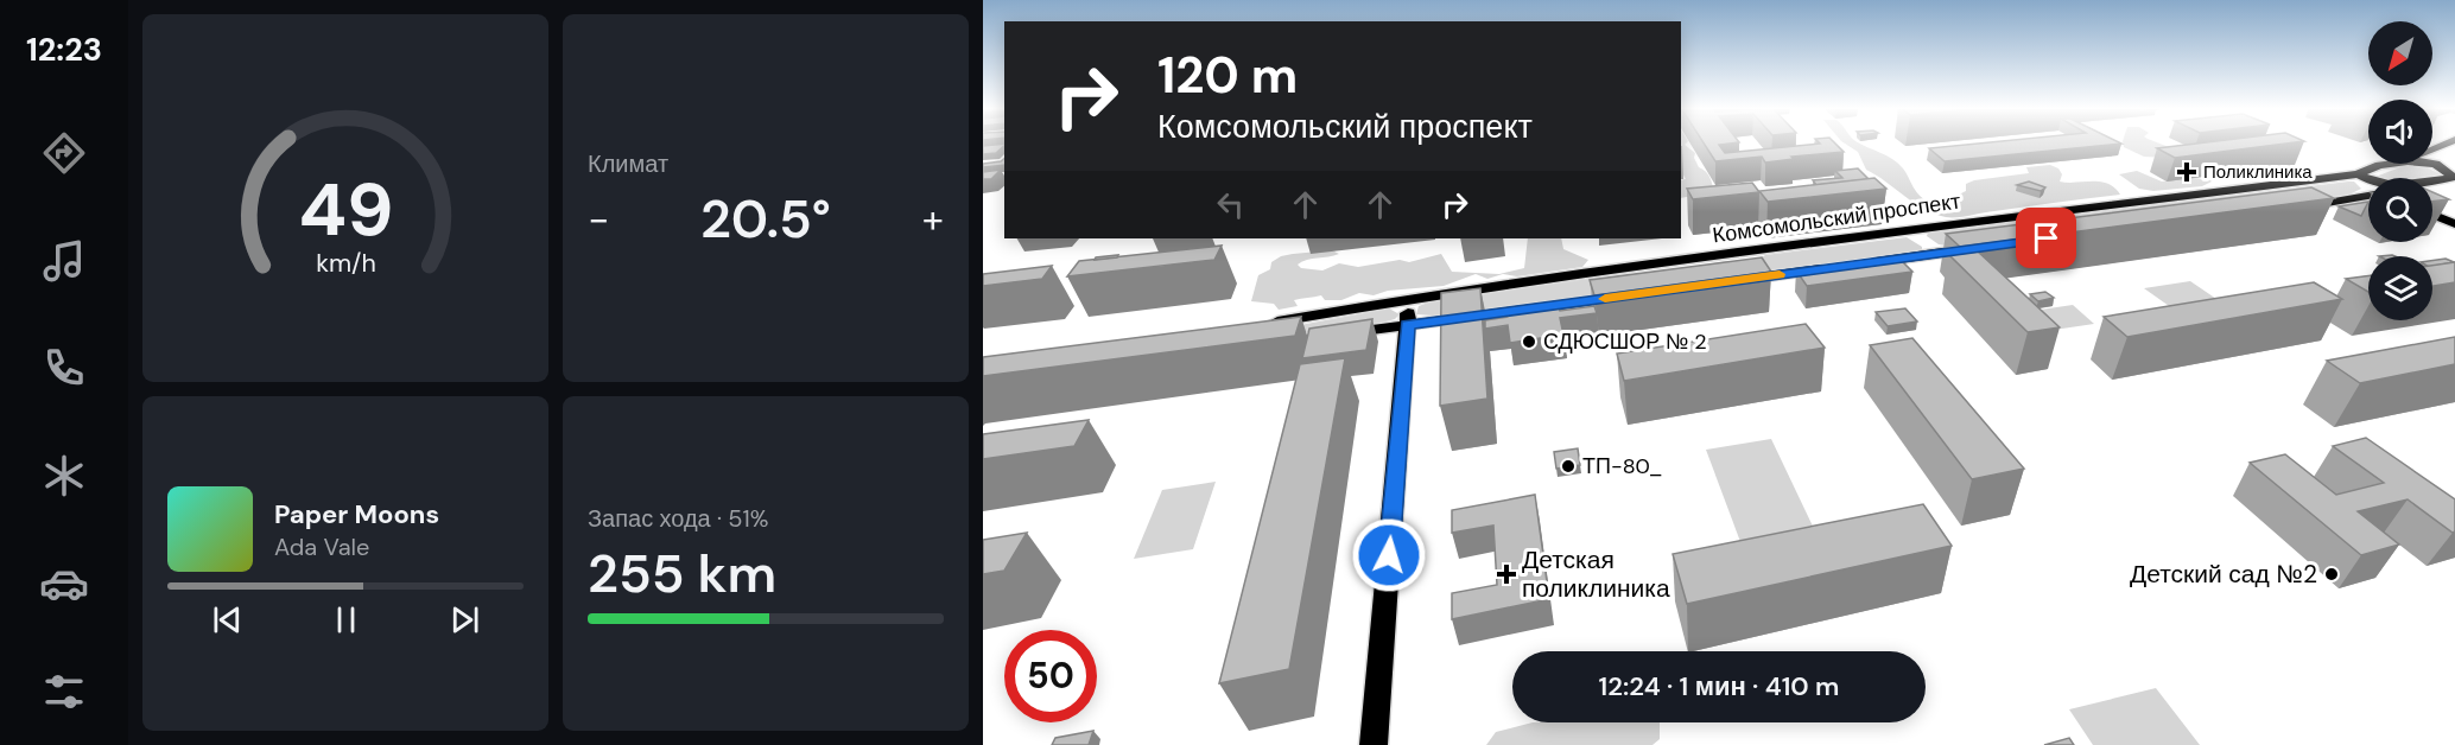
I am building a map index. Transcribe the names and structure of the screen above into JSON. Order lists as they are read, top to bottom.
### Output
{
  "streets": {
    "main road": ["Комсомольский проспект"]
  },
  "places": {
    "health": ["Поликлиника", "Детская поликлиника"],
    "other": ["СДЮСШОР № 2", "ТП-80_", "Детский сад №2"]
  },
  "north": "bottom left",
  "page": {
    "tabs": "12:23",
    "tile": [
      "Климат",
      ["Запас хода · 51%", "255 km"]
    ],
    "turn": ["120 m", "Комсомольский проспект"],
    "heat": ["−", "20.5°", "+"],
    "song": ["Paper Moons", "Ada Vale"],
    "limit": "50",
    "trip": "12:24 · 1 мин · 410 m",
    "gauge": ["49", "km/h"]
  }
}
